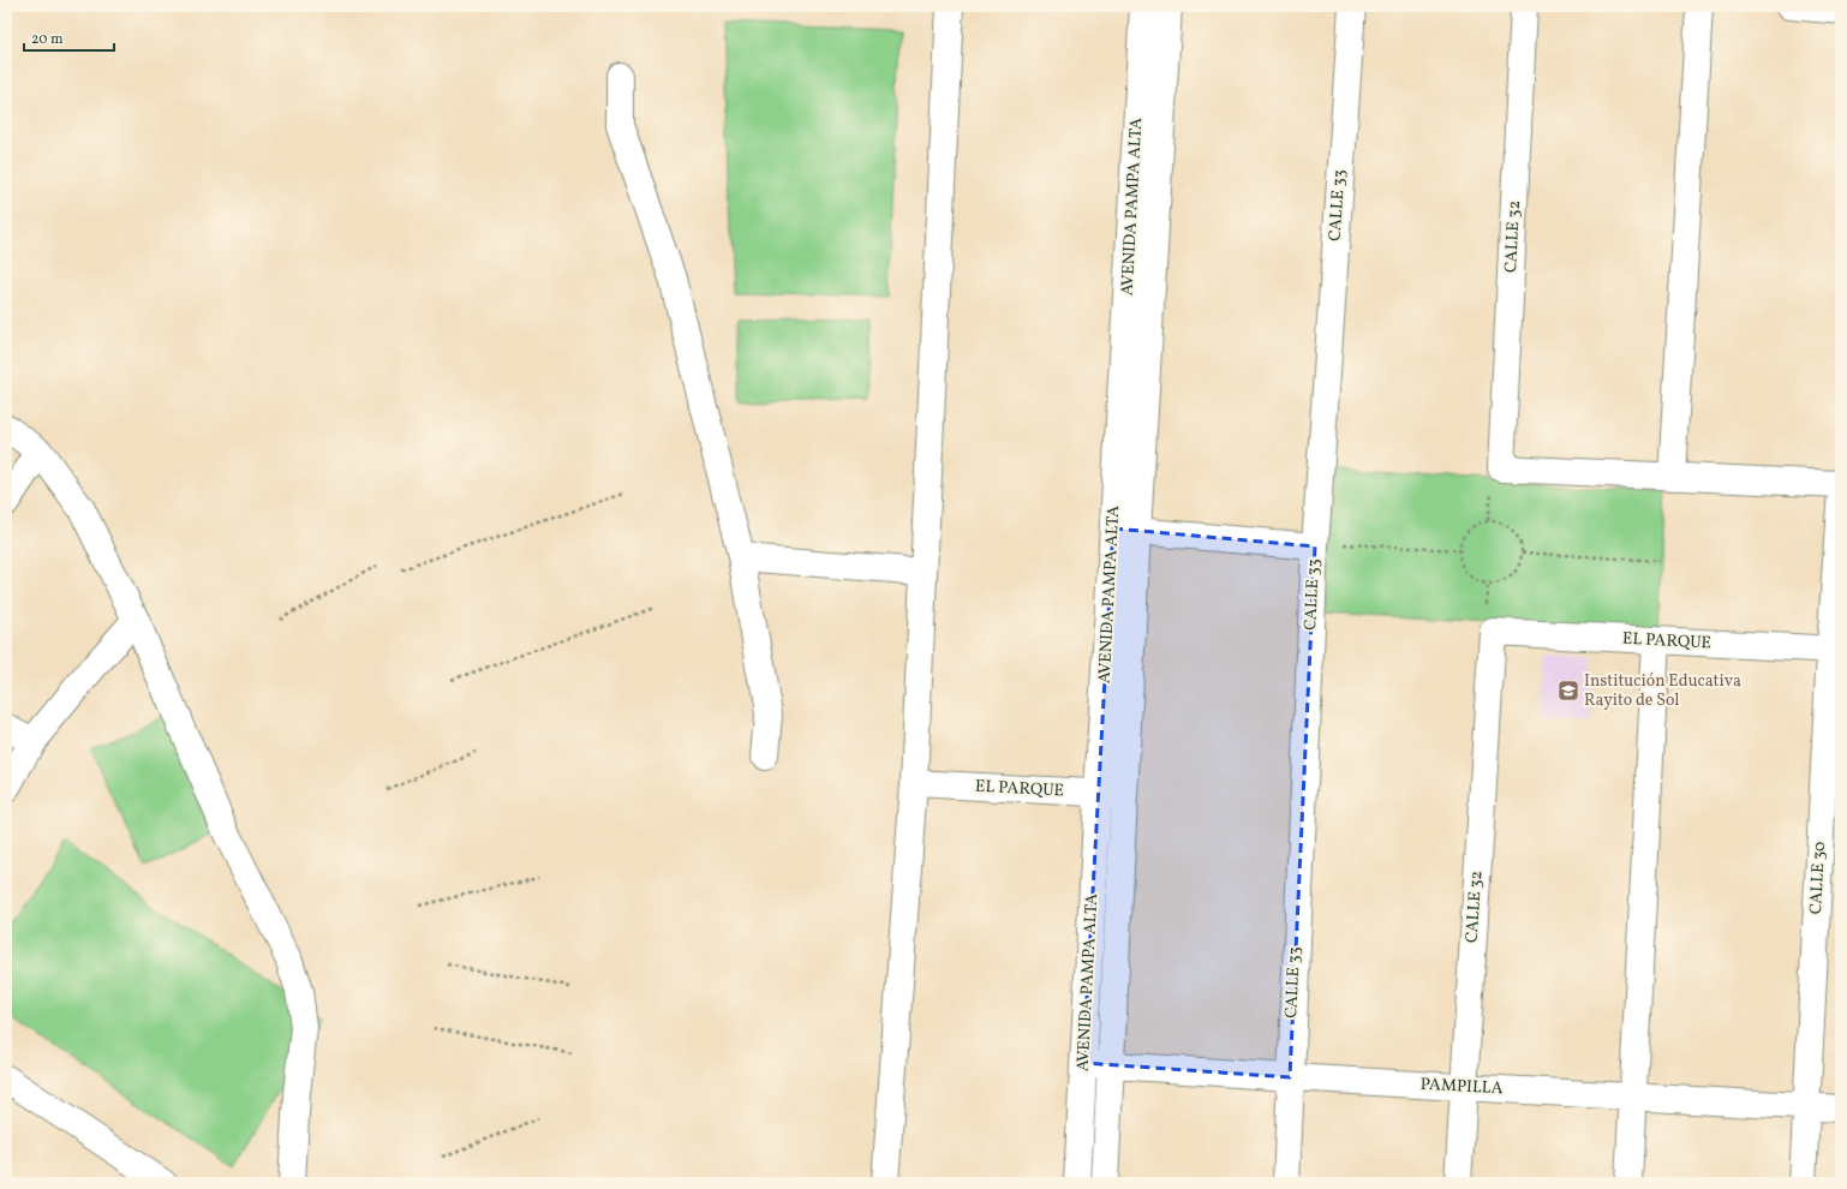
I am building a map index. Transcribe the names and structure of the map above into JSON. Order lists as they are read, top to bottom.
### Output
{
  "streets": {
    "street": [
      "CALLE 33",
      "AVENIDA PAMPA ALTA",
      "CALLE 32",
      "EL PARQUE",
      "CALLE 30",
      "PAMPILLA"
    ]
  },
  "crossings": [
    ["CALLE 33", "PAMPILLA"],
    ["AVENIDA PAMPA ALTA", "EL PARQUE"],
    ["AVENIDA PAMPA ALTA", "PAMPILLA"],
    ["CALLE 32", "EL PARQUE"],
    ["CALLE 32", "PAMPILLA"],
    ["EL PARQUE", "CALLE 30"],
    ["CALLE 30", "PAMPILLA"]
  ],
  "places": {
    "school or university": ["Institución Educativa Rayito de Sol"]
  },
  "scale_bar": "20 m"
}
